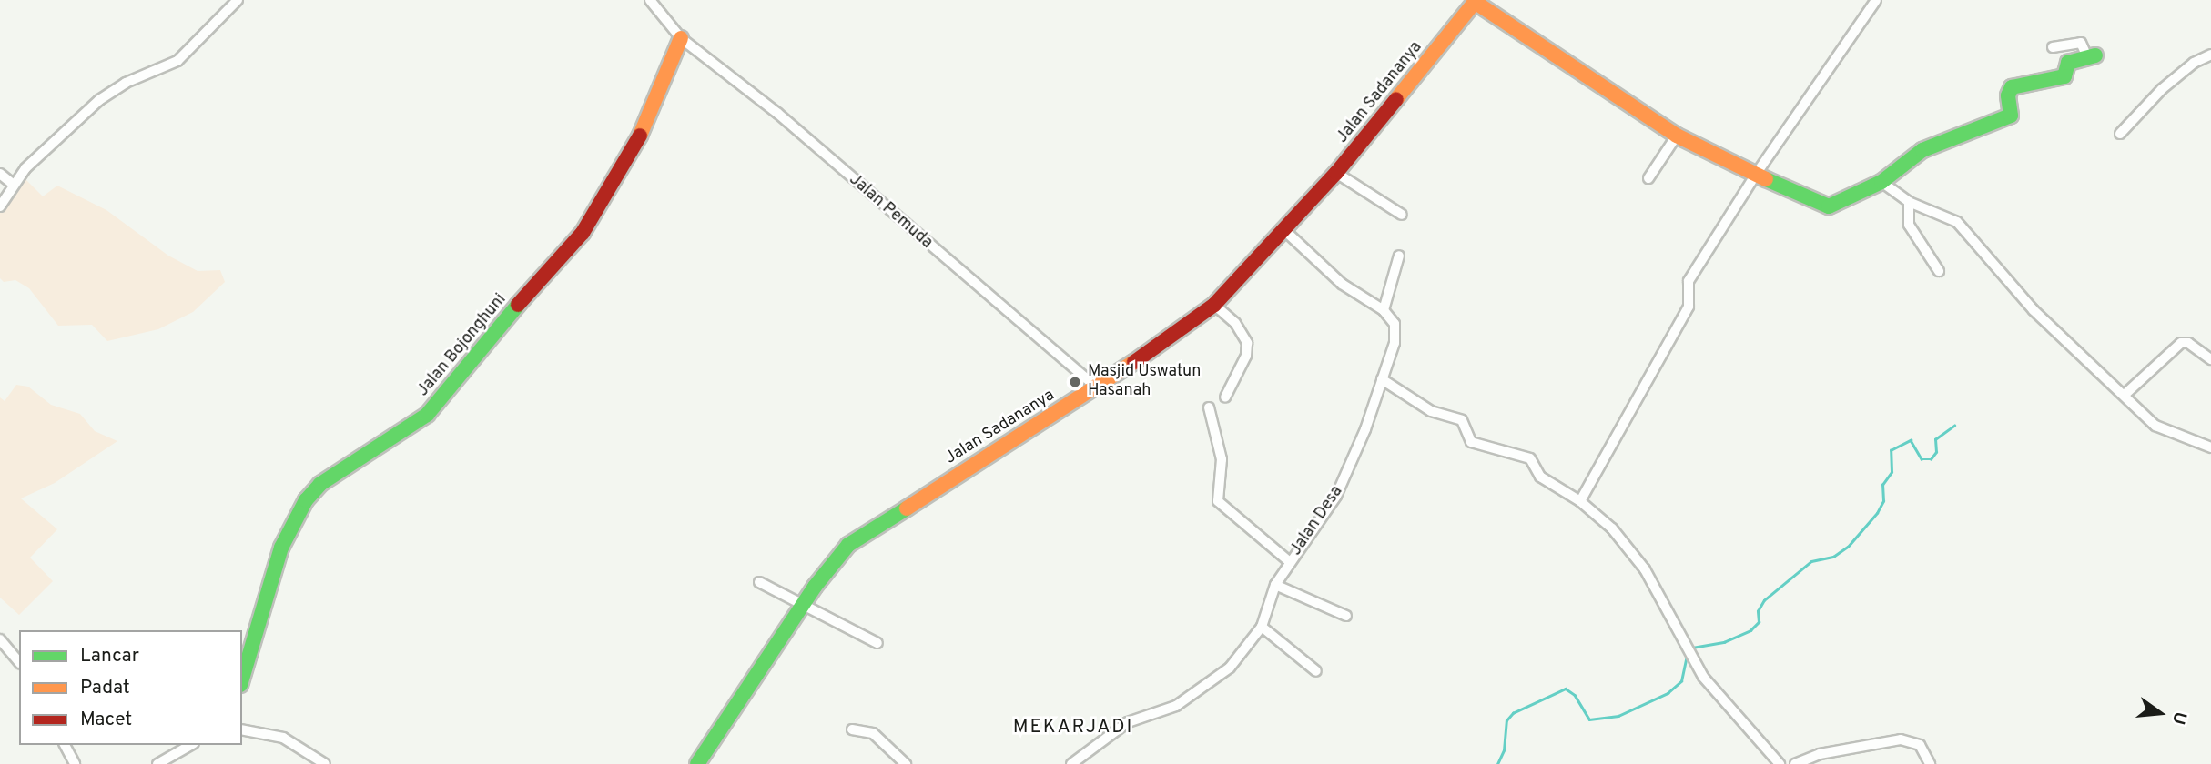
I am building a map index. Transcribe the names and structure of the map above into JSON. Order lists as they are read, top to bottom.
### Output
{
  "streets": {
    "street": [
      "Jalan Sadananya",
      "Jalan Pemuda",
      "Jalan Bojonghuni",
      "Jalan Desa"
    ]
  },
  "crossings": [
    ["Jalan Sadananya", "Jalan Pemuda"],
    ["Jalan Pemuda", "Jalan Bojonghuni"]
  ],
  "districts": ["MEKARJADI"],
  "places": ["Masjid Uswatun Hasanah"],
  "legend": ["Lancar", "Padat", "Macet"],
  "north": "right"
}
